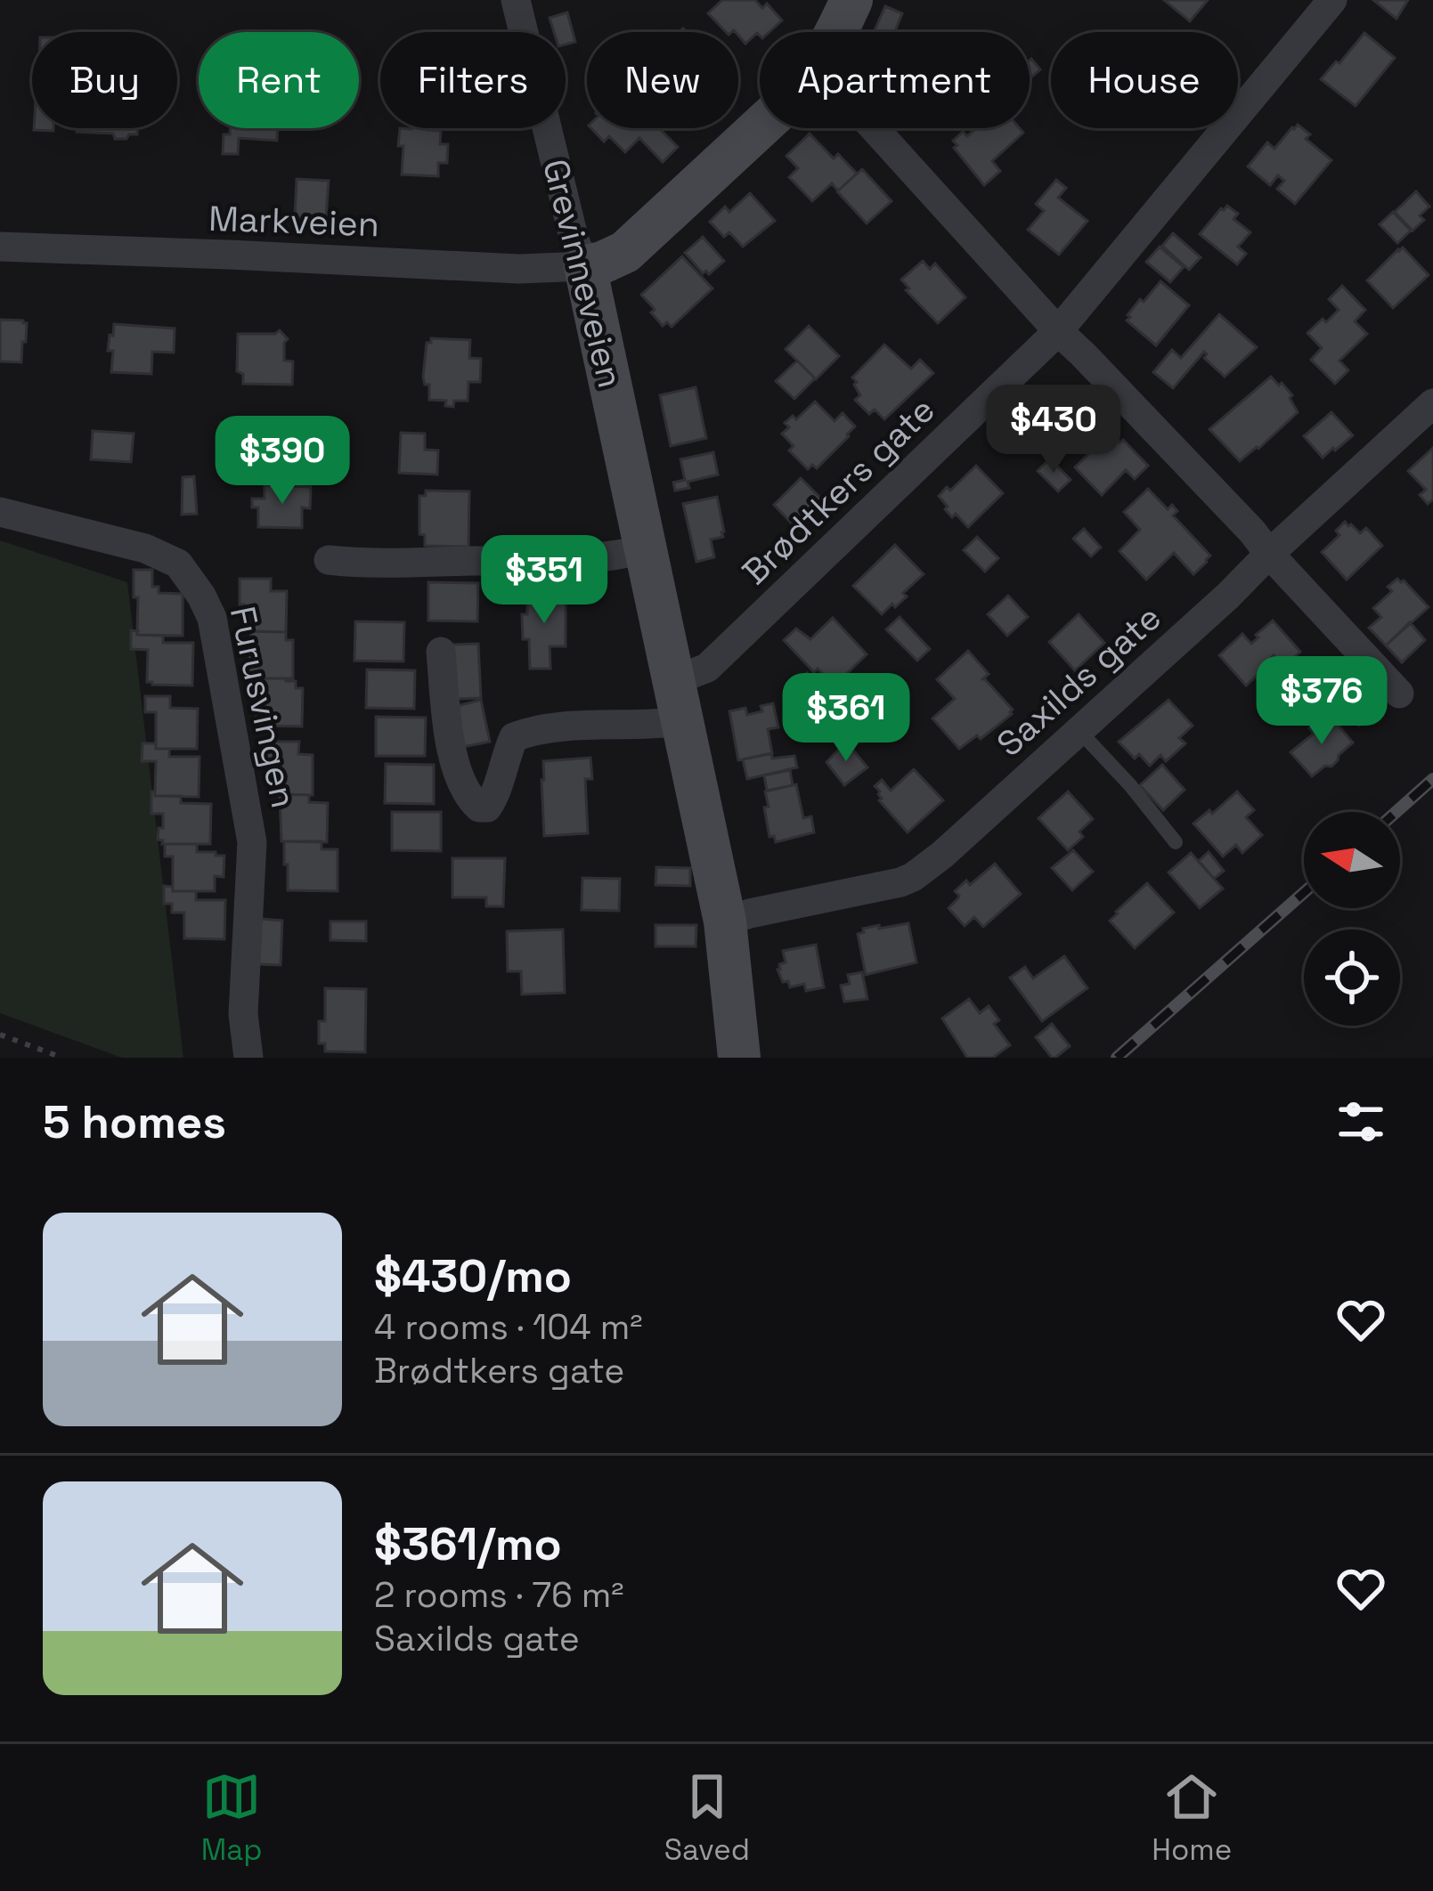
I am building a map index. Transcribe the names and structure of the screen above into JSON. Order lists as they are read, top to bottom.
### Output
{
  "streets": {
    "main road": ["Grevinneveien"],
    "street": [
      "Markveien",
      "Brødtkers gate",
      "Saxilds gate",
      "Furusvingen"
    ]
  },
  "crossings": [
    ["Markveien", "Grevinneveien"],
    ["Grevinneveien", "Brødtkers gate"],
    ["Grevinneveien", "Saxilds gate"]
  ],
  "north": "left",
  "page": {
    "chip": [
      "Buy",
      "Rent",
      "Filters",
      "New",
      "Apartment",
      "House"
    ],
    "price": [
      "$430",
      "$390",
      "$351",
      "$376",
      "$361"
    ],
    "heading": "5 homes",
    "list": [
      {
        "name": "$430/mo",
        "note": "4 rooms · 104 m² · Brødtkers gate"
      },
      {
        "name": "$361/mo",
        "note": "2 rooms · 76 m² · Saxilds gate"
      }
    ],
    "tabs": ["Map", "Saved", "Home"]
  }
}
